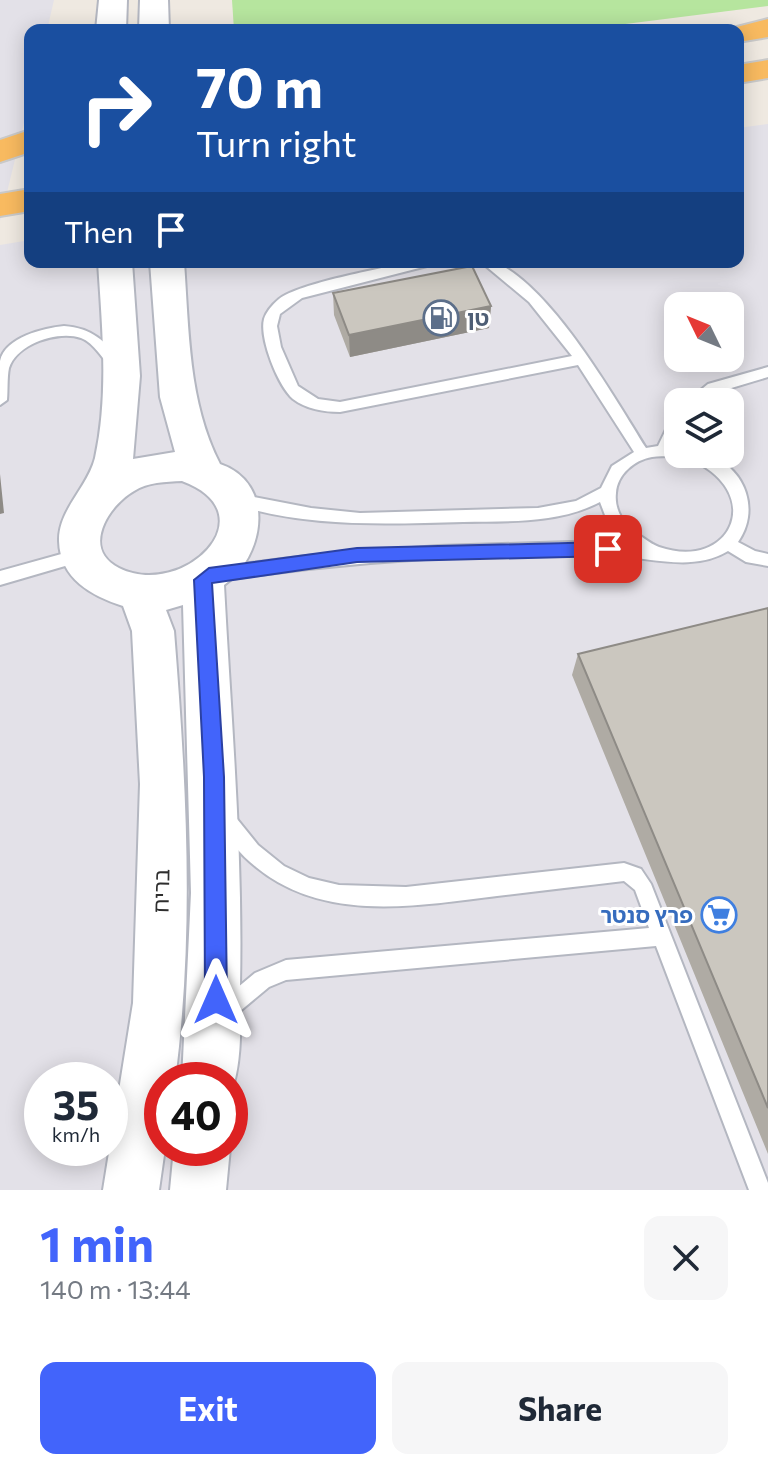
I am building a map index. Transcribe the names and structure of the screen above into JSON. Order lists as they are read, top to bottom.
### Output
{
  "streets": {
    "street": ["בריח"]
  },
  "places": {
    "fuel station": ["טן"],
    "supermarket": ["פרץ סנטר"]
  },
  "north": "top left",
  "page": {
    "turn": ["70 m", "Turn right"],
    "then": "Then",
    "speed": "35 km/h",
    "limit": "40",
    "heading": ["1 min", "140 m · 13:44"],
    "buttons": ["Exit", "Share"]
  }
}
